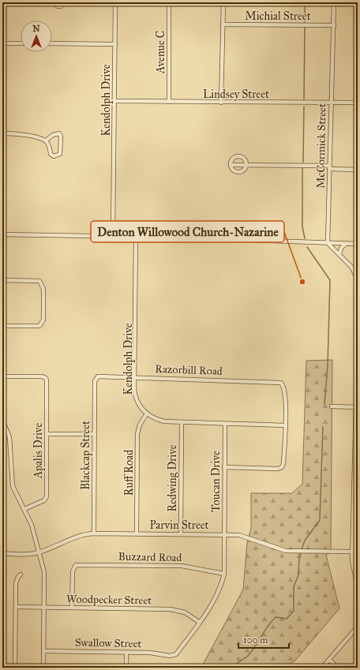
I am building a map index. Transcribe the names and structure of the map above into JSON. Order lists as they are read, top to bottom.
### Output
{
  "streets": {
    "street": [
      "Michial Street",
      "Avenue C",
      "Lindsey Street",
      "Kendolph Drive",
      "McCormick Street",
      "Razorbill Road",
      "Apalis Drive",
      "Blackcap Street",
      "Ruff Road",
      "Redwing Drive",
      "Toucan Drive",
      "Parvin Street",
      "Buzzard Road",
      "Woodpecker Street",
      "Swallow Street"
    ]
  },
  "crossings": [
    ["Michial Street", "McCormick Street"],
    ["Avenue C", "Lindsey Street"],
    ["Lindsey Street", "Kendolph Drive"],
    ["Lindsey Street", "McCormick Street"],
    ["Kendolph Drive", "Razorbill Road"],
    ["Kendolph Drive", "Ruff Road"],
    ["Kendolph Drive", "Redwing Drive"],
    ["Kendolph Drive", "Toucan Drive"],
    ["Razorbill Road", "Blackcap Street"],
    ["Blackcap Street", "Parvin Street"],
    ["Ruff Road", "Parvin Street"],
    ["Redwing Drive", "Parvin Street"],
    ["Toucan Drive", "Parvin Street"],
    ["Toucan Drive", "Buzzard Road"],
    ["Toucan Drive", "Woodpecker Street"],
    ["Toucan Drive", "Swallow Street"],
    ["Buzzard Road", "Woodpecker Street"]
  ],
  "places": ["Denton Willowood Church-Nazarine"],
  "scale_bar": "100 m",
  "north": "top"
}
